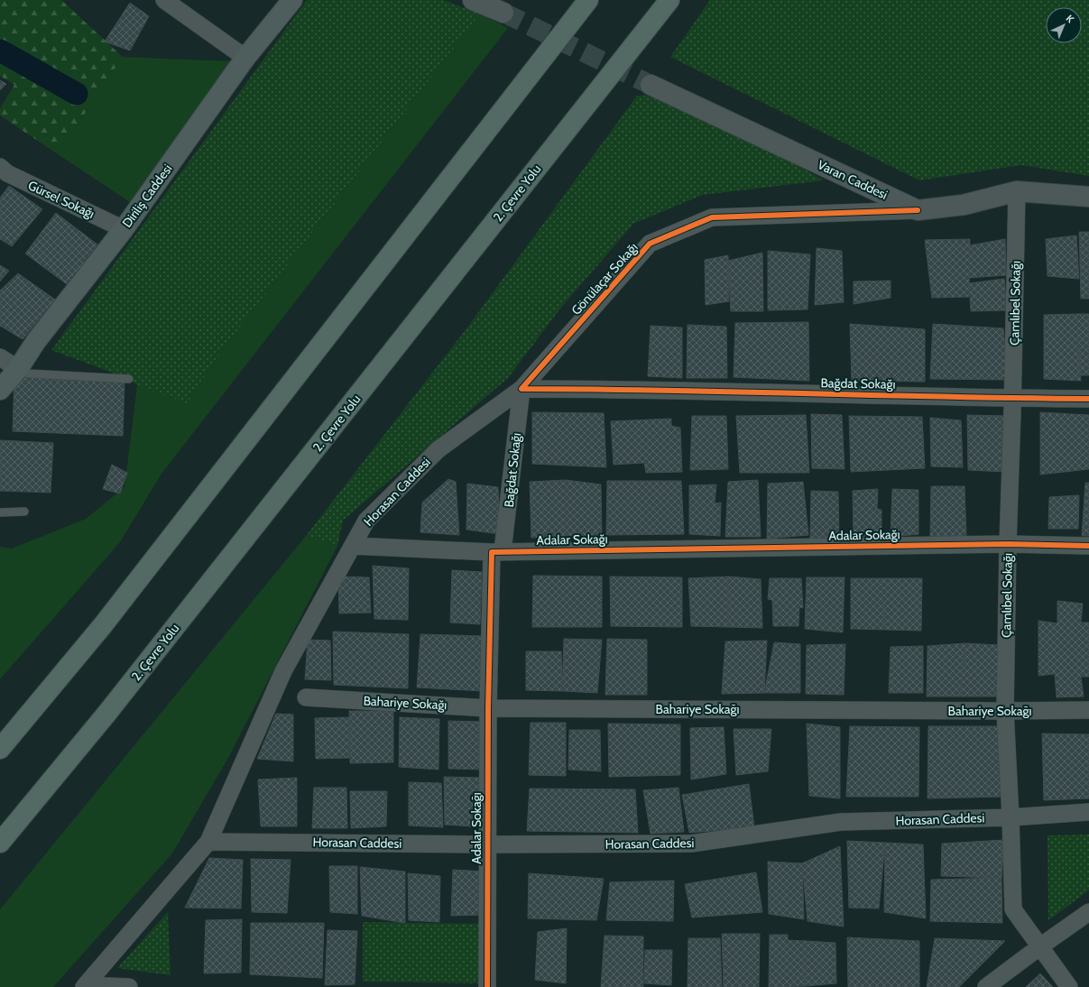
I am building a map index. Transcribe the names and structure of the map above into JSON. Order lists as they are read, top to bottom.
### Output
{
  "streets": {
    "highway": ["2. Çevre Yolu"],
    "main road": ["Diriliş Caddesi"],
    "street": [
      "Varan Caddesi",
      "Gürsel Sokağı",
      "Gönülaçar Sokağı",
      "Çamlıbel Sokağı",
      "Bağdat Sokağı",
      "Horasan Caddesi",
      "Adalar Sokağı",
      "Bahariye Sokağı"
    ]
  },
  "crossings": [
    ["Varan Caddesi", "Gönülaçar Sokağı"],
    ["Diriliş Caddesi", "Gürsel Sokağı"],
    ["Gönülaçar Sokağı", "Bağdat Sokağı"],
    ["Gönülaçar Sokağı", "Horasan Caddesi"],
    ["Çamlıbel Sokağı", "Bağdat Sokağı"],
    ["Çamlıbel Sokağı", "Horasan Caddesi"],
    ["Çamlıbel Sokağı", "Adalar Sokağı"],
    ["Çamlıbel Sokağı", "Bahariye Sokağı"],
    ["Bağdat Sokağı", "Horasan Caddesi"],
    ["Bağdat Sokağı", "Adalar Sokağı"],
    ["Horasan Caddesi", "Adalar Sokağı"],
    ["Adalar Sokağı", "Bahariye Sokağı"]
  ],
  "north": "top right"
}
